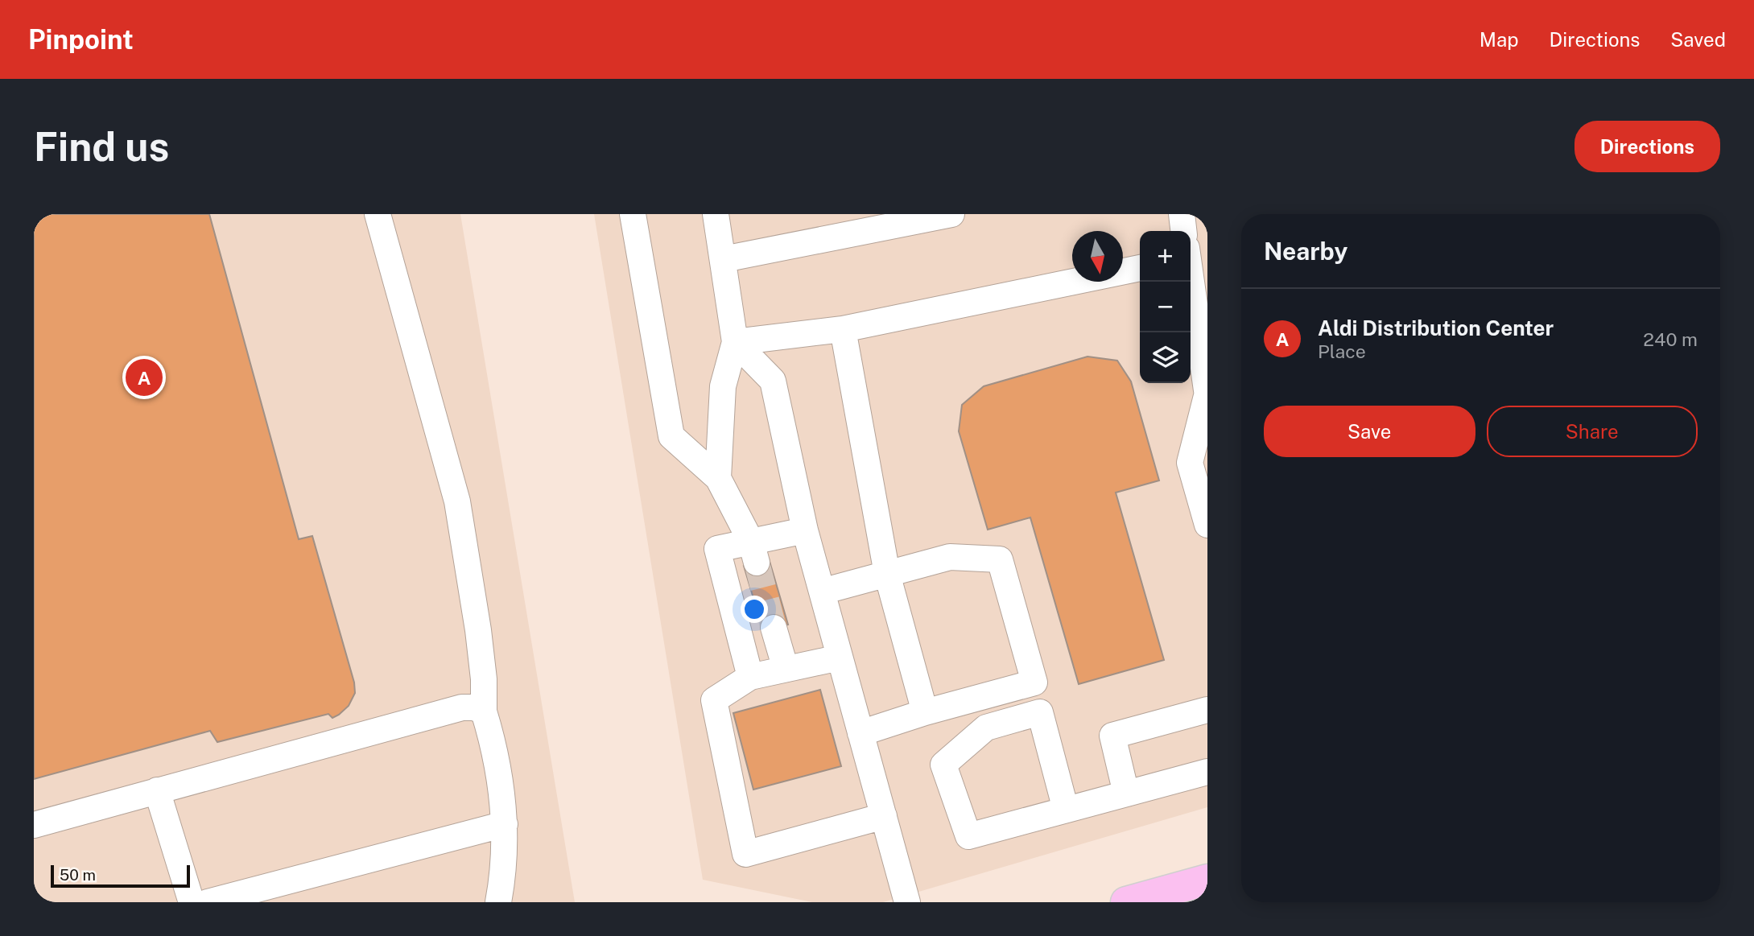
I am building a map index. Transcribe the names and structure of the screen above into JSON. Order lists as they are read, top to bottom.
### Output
{
  "scale_bar": "50 m",
  "north": "bottom",
  "page": {
    "header": "Pinpoint",
    "nav": ["Map", "Directions", "Saved"],
    "buttons": [
      "Directions",
      ["Save", "Share"]
    ],
    "title": "Find us",
    "heading": "Nearby",
    "map_buttons": ["+", "−"],
    "list": [
      {
        "mark": "A",
        "name": "Aldi Distribution Center",
        "note": "Place",
        "value": "240 m"
      }
    ],
    "pins": "A",
    "scale": "50 m"
  }
}
